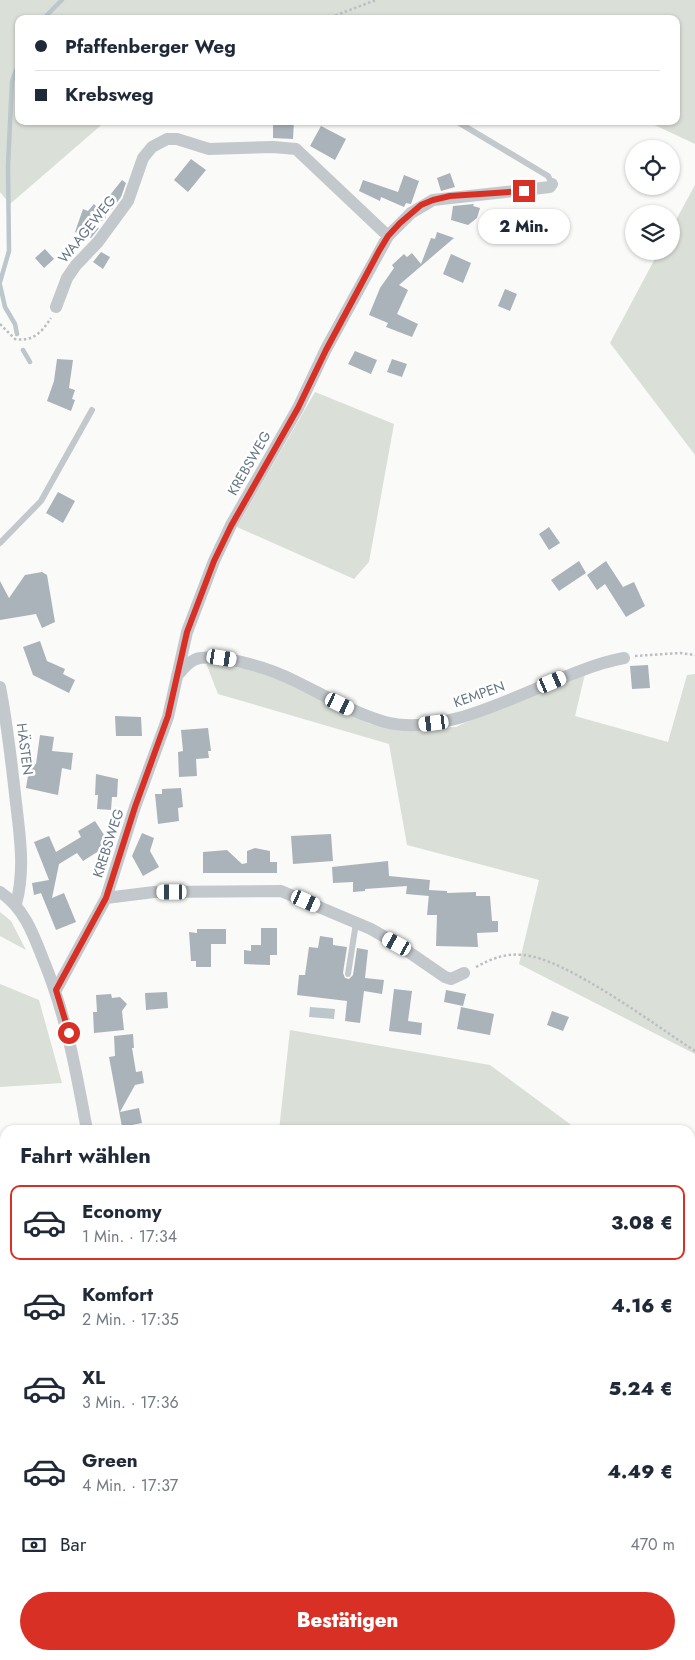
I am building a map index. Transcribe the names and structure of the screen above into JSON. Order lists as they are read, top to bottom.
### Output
{
  "streets": {
    "street": [
      "WAAGEWEG",
      "KREBSWEG",
      "KEMPEN",
      "HÄSTEN"
    ]
  },
  "crossings": [
    ["WAAGEWEG", "KREBSWEG"],
    ["KREBSWEG", "KEMPEN"]
  ],
  "page": {
    "banner": ["Pfaffenberger Weg", "Krebsweg"],
    "bubble": "2 Min.",
    "heading": "Fahrt wählen",
    "list": [
      {
        "name": "Economy",
        "note": "1 Min. · 17:34",
        "value": "3.08 €"
      },
      {
        "name": "Komfort",
        "note": "2 Min. · 17:35",
        "value": "4.16 €"
      },
      {
        "name": "XL",
        "note": "3 Min. · 17:36",
        "value": "5.24 €"
      },
      {
        "name": "Green",
        "note": "4 Min. · 17:37",
        "value": "4.49 €"
      }
    ],
    "pay": ["Bar", "470 m"],
    "buttons": "Bestätigen"
  }
}
